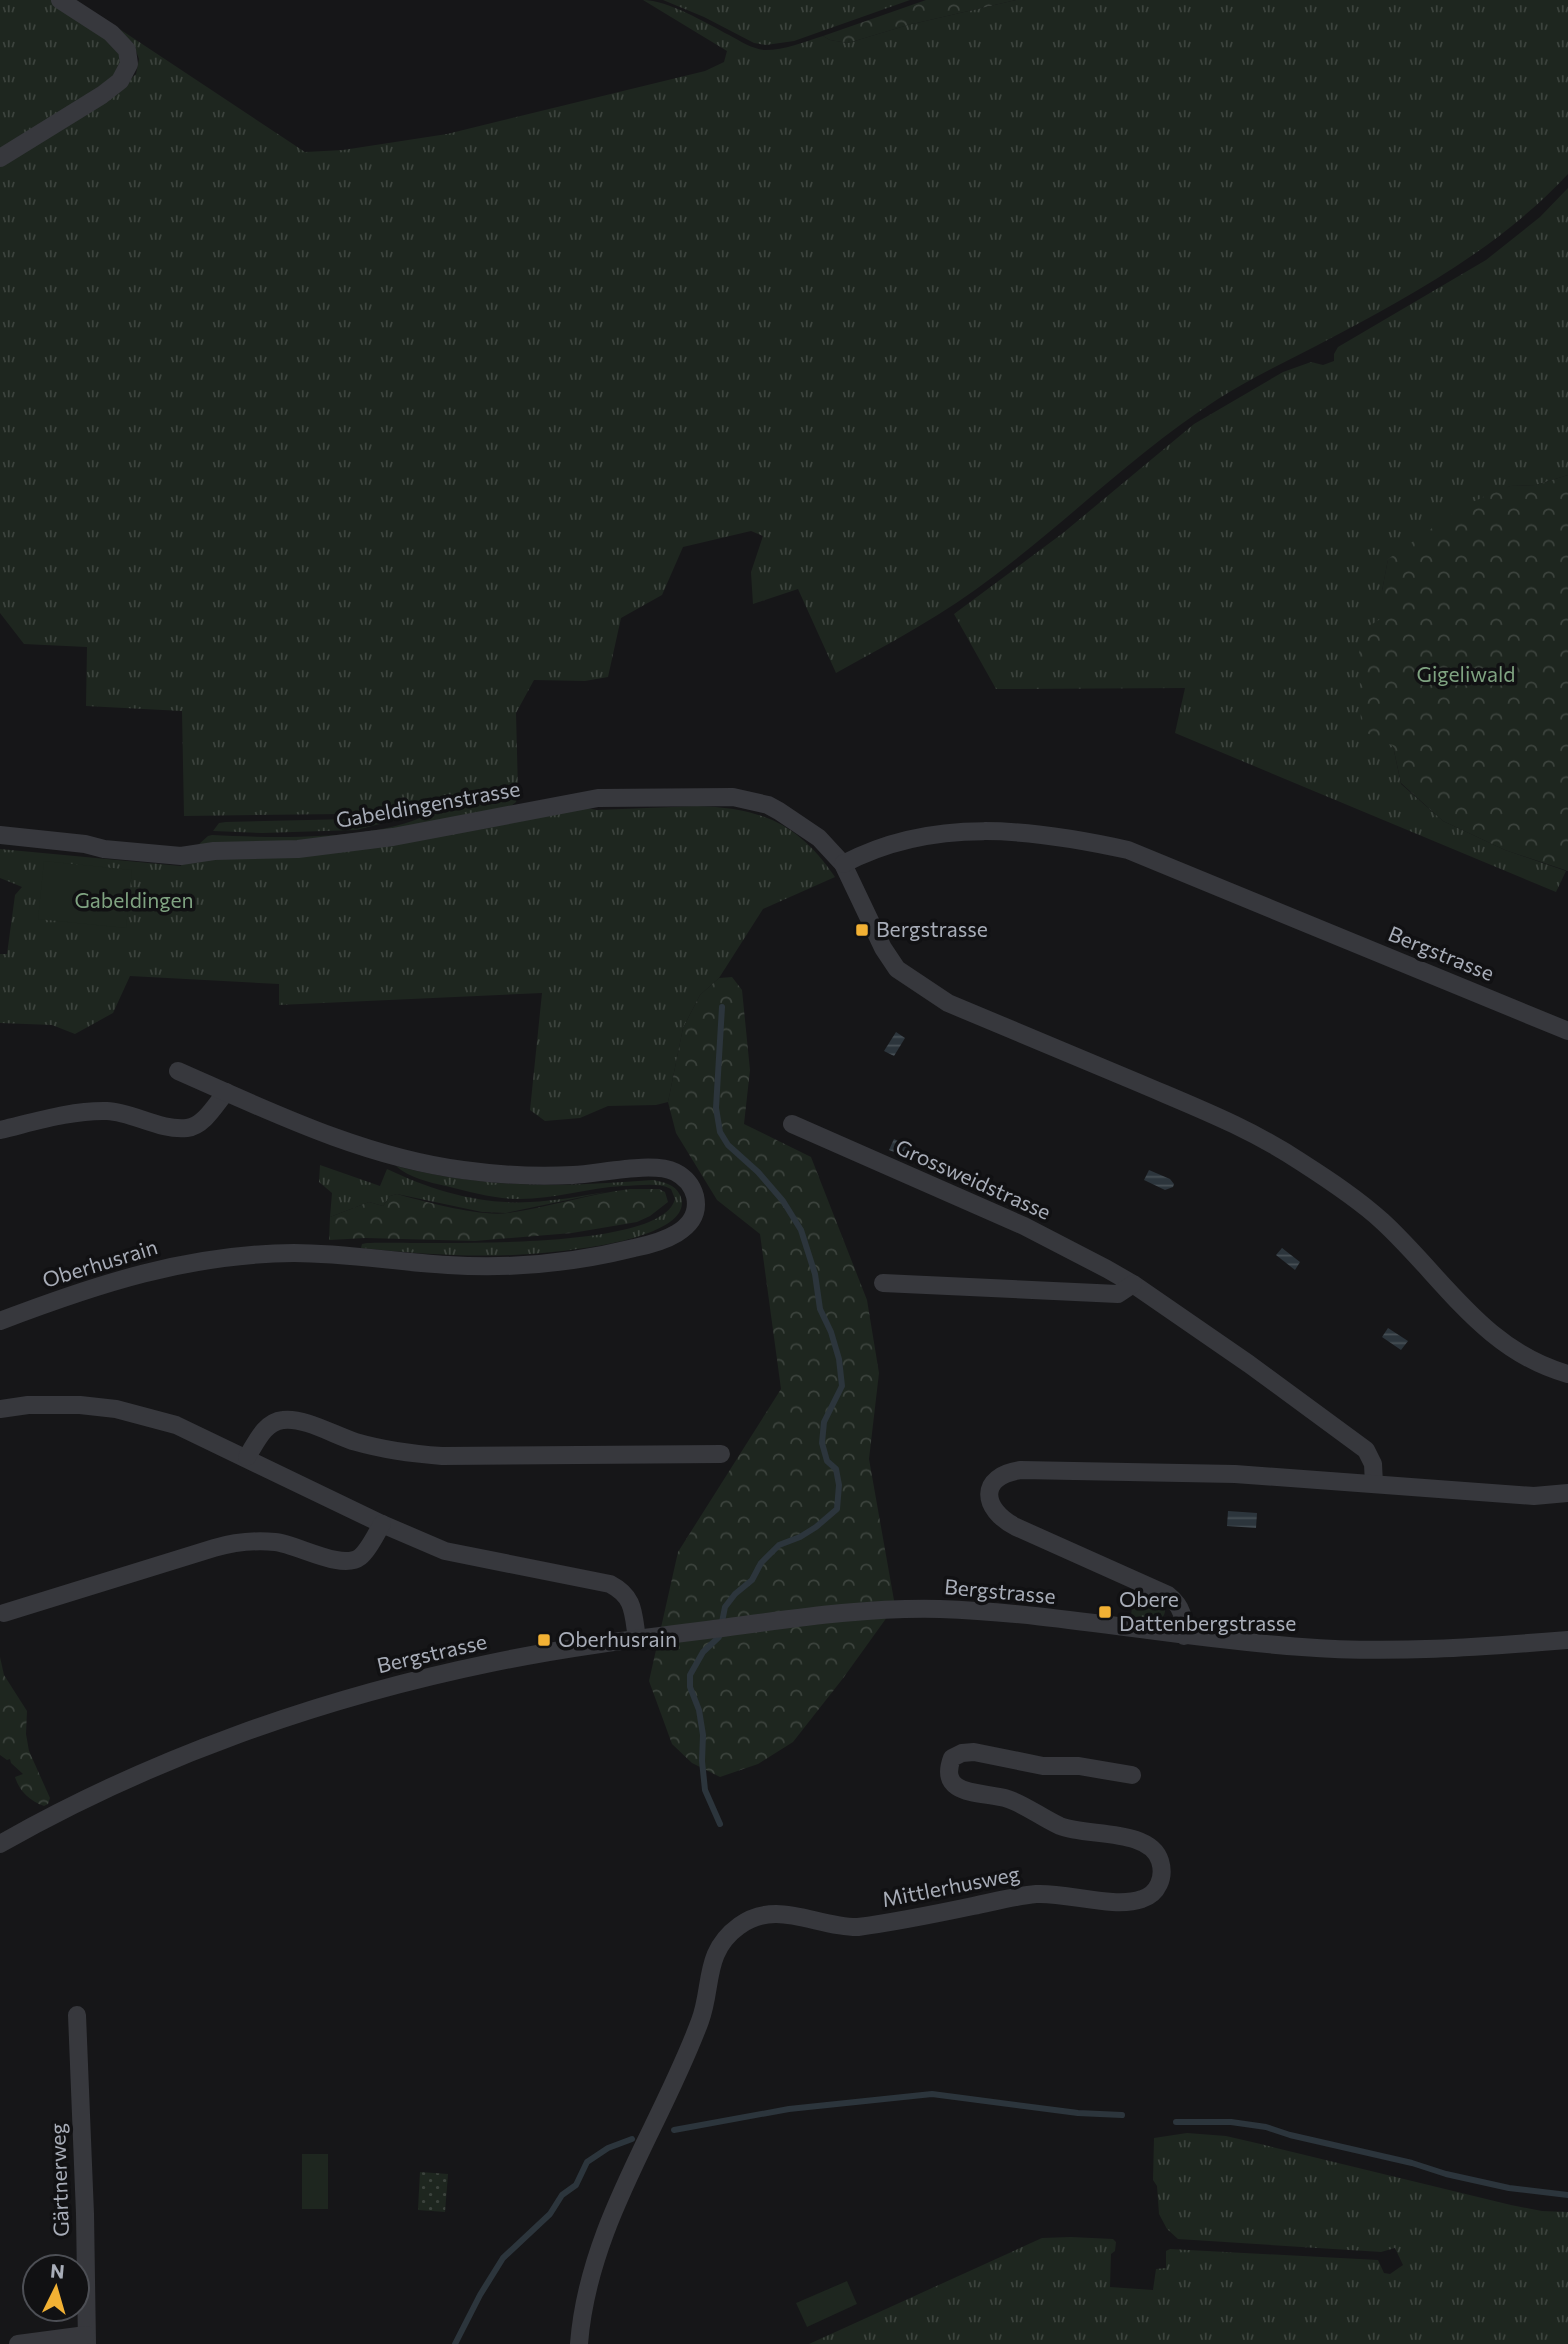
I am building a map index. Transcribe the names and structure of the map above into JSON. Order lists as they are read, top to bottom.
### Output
{
  "streets": {
    "street": [
      "Gabeldingenstrasse",
      "Bergstrasse",
      "Grossweidstrasse",
      "Oberhusrain",
      "Mittlerhusweg",
      "Gärtnerweg"
    ]
  },
  "crossings": [
    ["Gabeldingenstrasse", "Bergstrasse"]
  ],
  "parks": ["Gigeliwald", "Gabeldingen"],
  "places": {
    "transit": ["Bergstrasse", "Obere Dattenbergstrasse", "Oberhusrain"]
  },
  "north": "top"
}
